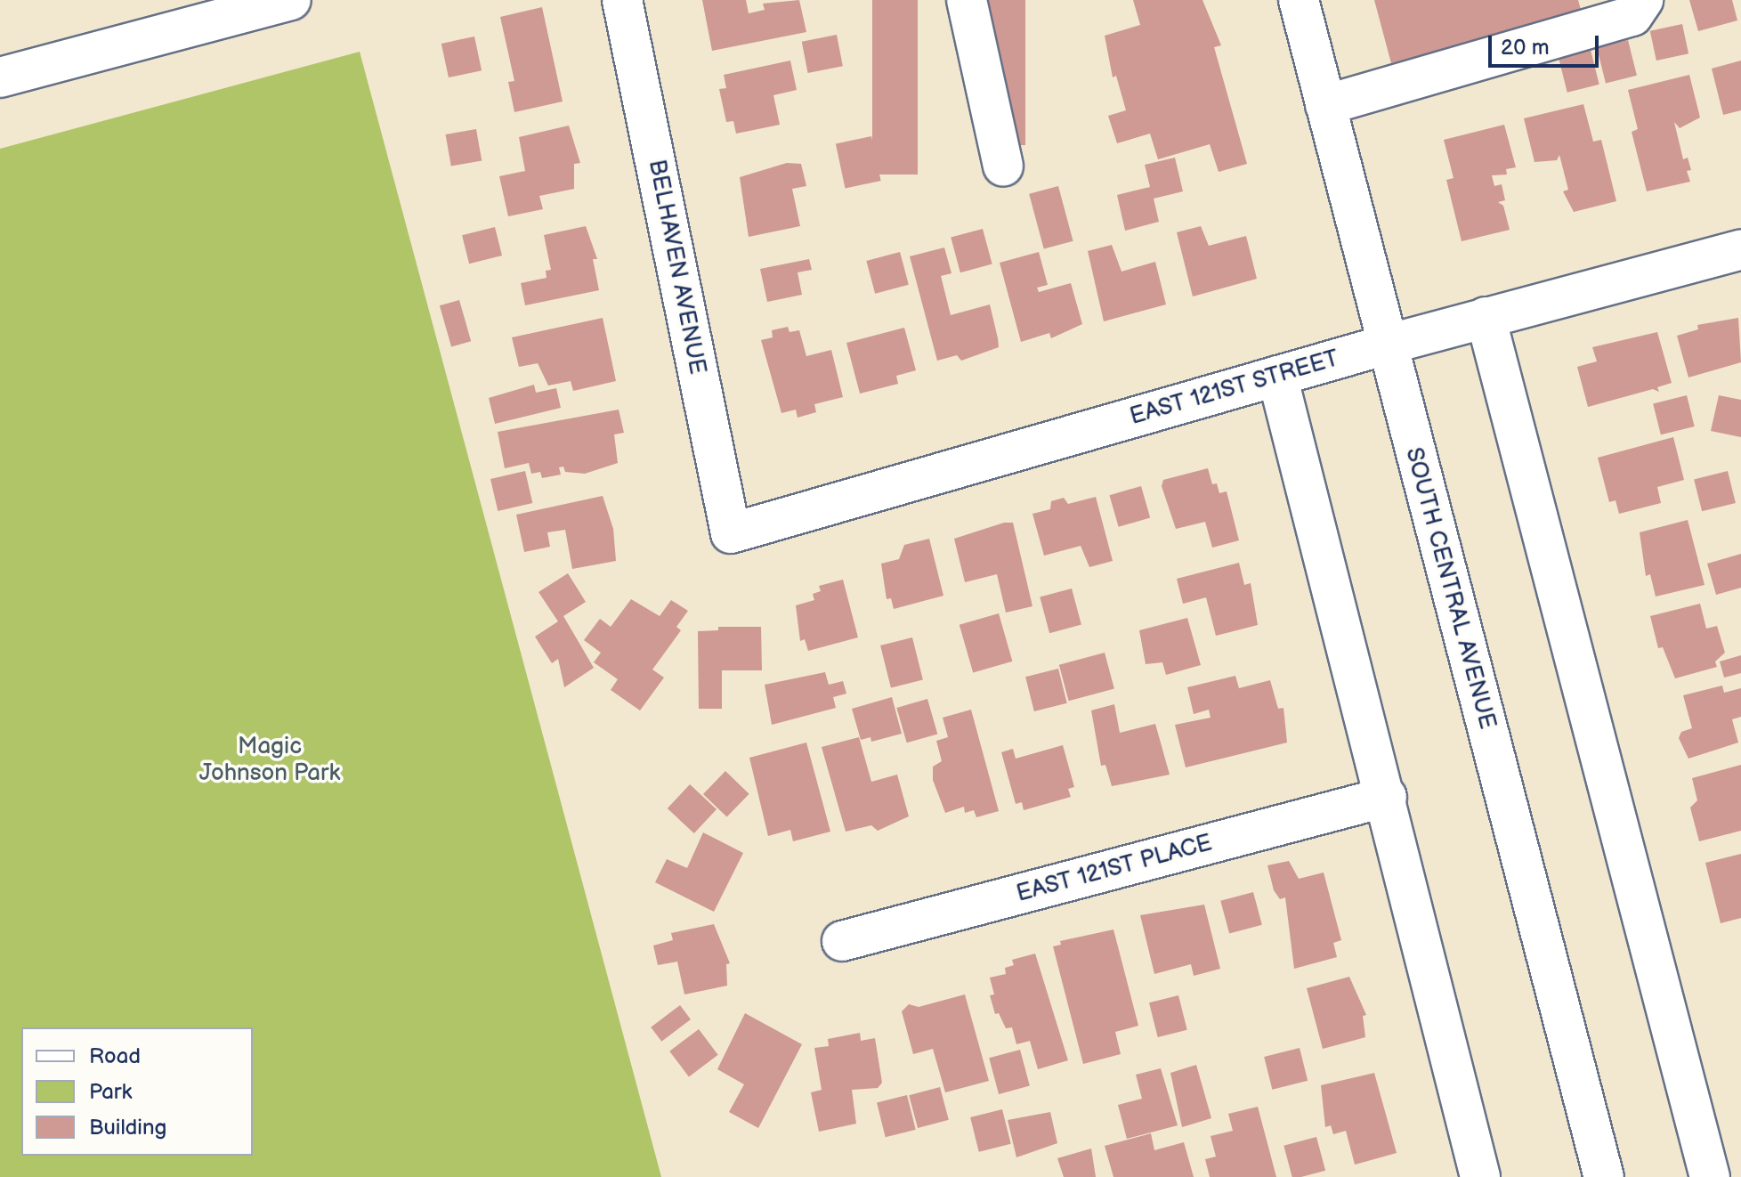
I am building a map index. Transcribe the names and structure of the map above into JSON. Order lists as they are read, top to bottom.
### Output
{
  "streets": {
    "street": [
      "BELHAVEN AVENUE",
      "EAST 121ST STREET",
      "SOUTH CENTRAL AVENUE",
      "EAST 121ST PLACE"
    ]
  },
  "crossings": [
    ["BELHAVEN AVENUE", "EAST 121ST STREET"],
    ["EAST 121ST STREET", "SOUTH CENTRAL AVENUE"]
  ],
  "parks": ["Magic Johnson Park"],
  "legend": ["Road", "Park", "Building"],
  "scale_bar": "20 m"
}
